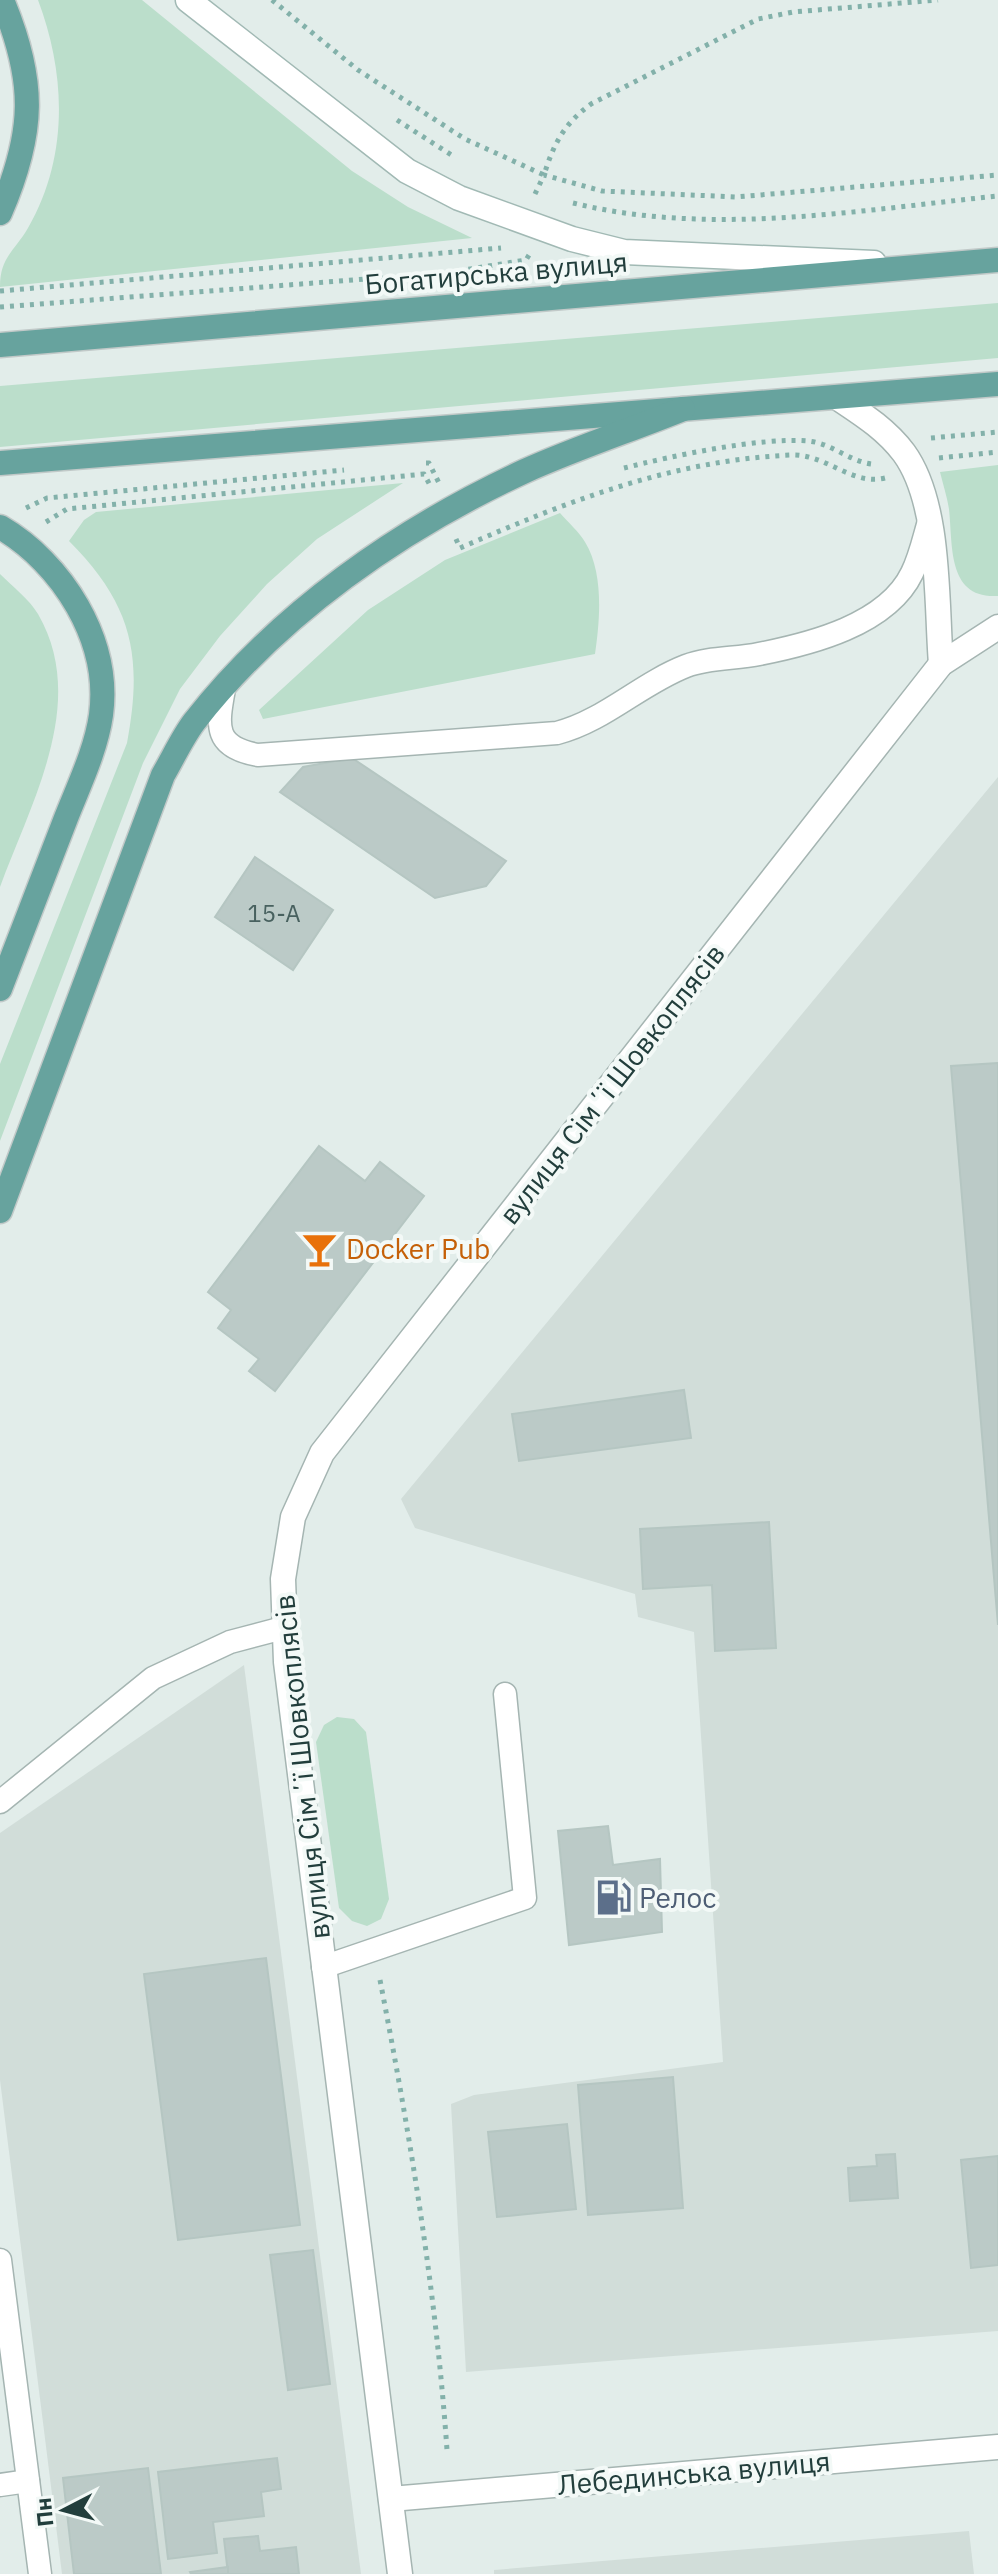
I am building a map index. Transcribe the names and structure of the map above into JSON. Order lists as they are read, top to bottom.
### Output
{
  "streets": {
    "main road": ["Богатирська вулиця"],
    "street": ["вулиця Сімʼї Шовкоплясів", "Лебединська вулиця"]
  },
  "crossings": [
    ["вулиця Сімʼї Шовкоплясів", "Лебединська вулиця"]
  ],
  "places": {
    "bar": ["Docker Pub"],
    "fuel station": ["Релос"]
  },
  "house_numbers": ["15-А"],
  "north": "left"
}
